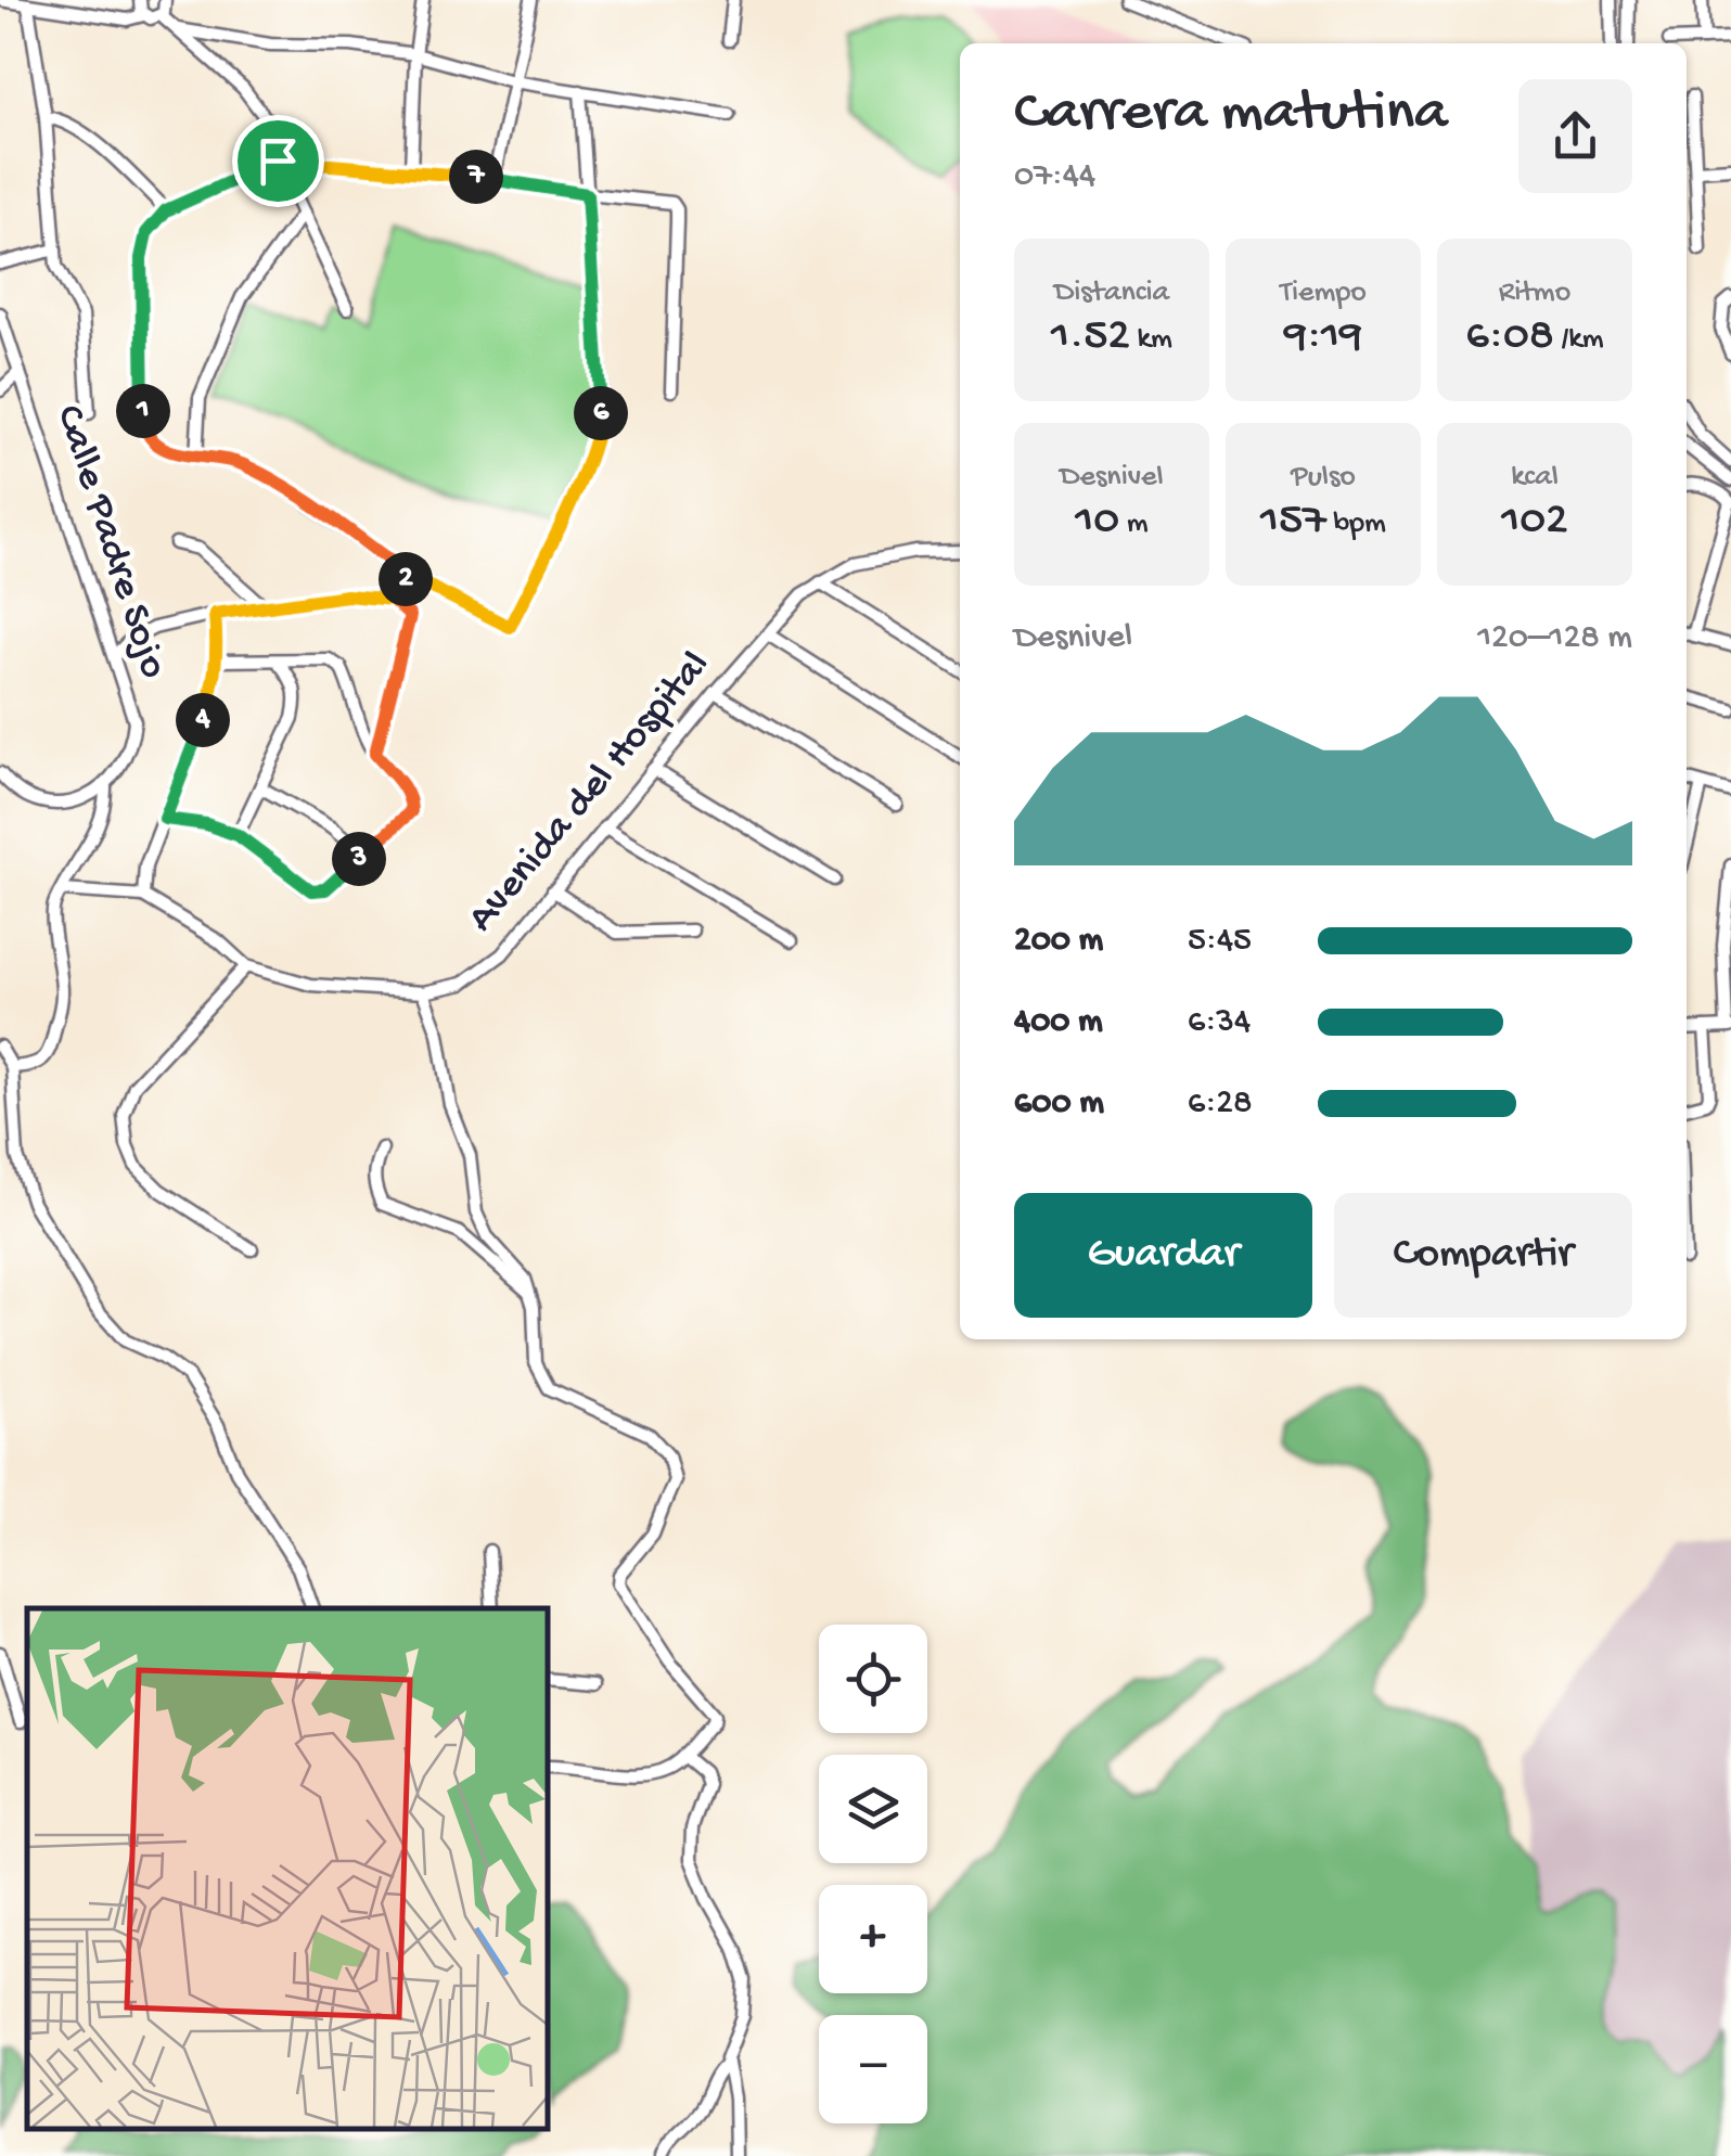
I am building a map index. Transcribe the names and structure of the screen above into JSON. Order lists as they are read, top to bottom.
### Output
{
  "streets": {
    "street": ["Calle Padre Sojo", "Avenida del Hospital"]
  },
  "crossings": [
    ["Calle Padre Sojo", "Avenida del Hospital"]
  ],
  "page": {
    "heading": ["Carrera matutina", "07:44"],
    "pins": [
      "7",
      "1",
      "6",
      "2",
      "4",
      "3"
    ],
    "stats": [
      ["Distancia", "1.52 km"],
      ["Tiempo", "9:19"],
      ["Ritmo", "6:08 /km"],
      ["Desnivel", "10 m"],
      ["Pulso", "157 bpm"],
      ["kcal", "102"]
    ],
    "chart": ["Desnivel", "120–128 m"],
    "list": [
      {
        "name": "200 m",
        "note": "5:45"
      },
      {
        "name": "400 m",
        "note": "6:34"
      },
      {
        "name": "600 m",
        "note": "6:28"
      }
    ],
    "buttons": ["Guardar", "Compartir"],
    "map_buttons": ["+", "−"]
  }
}
